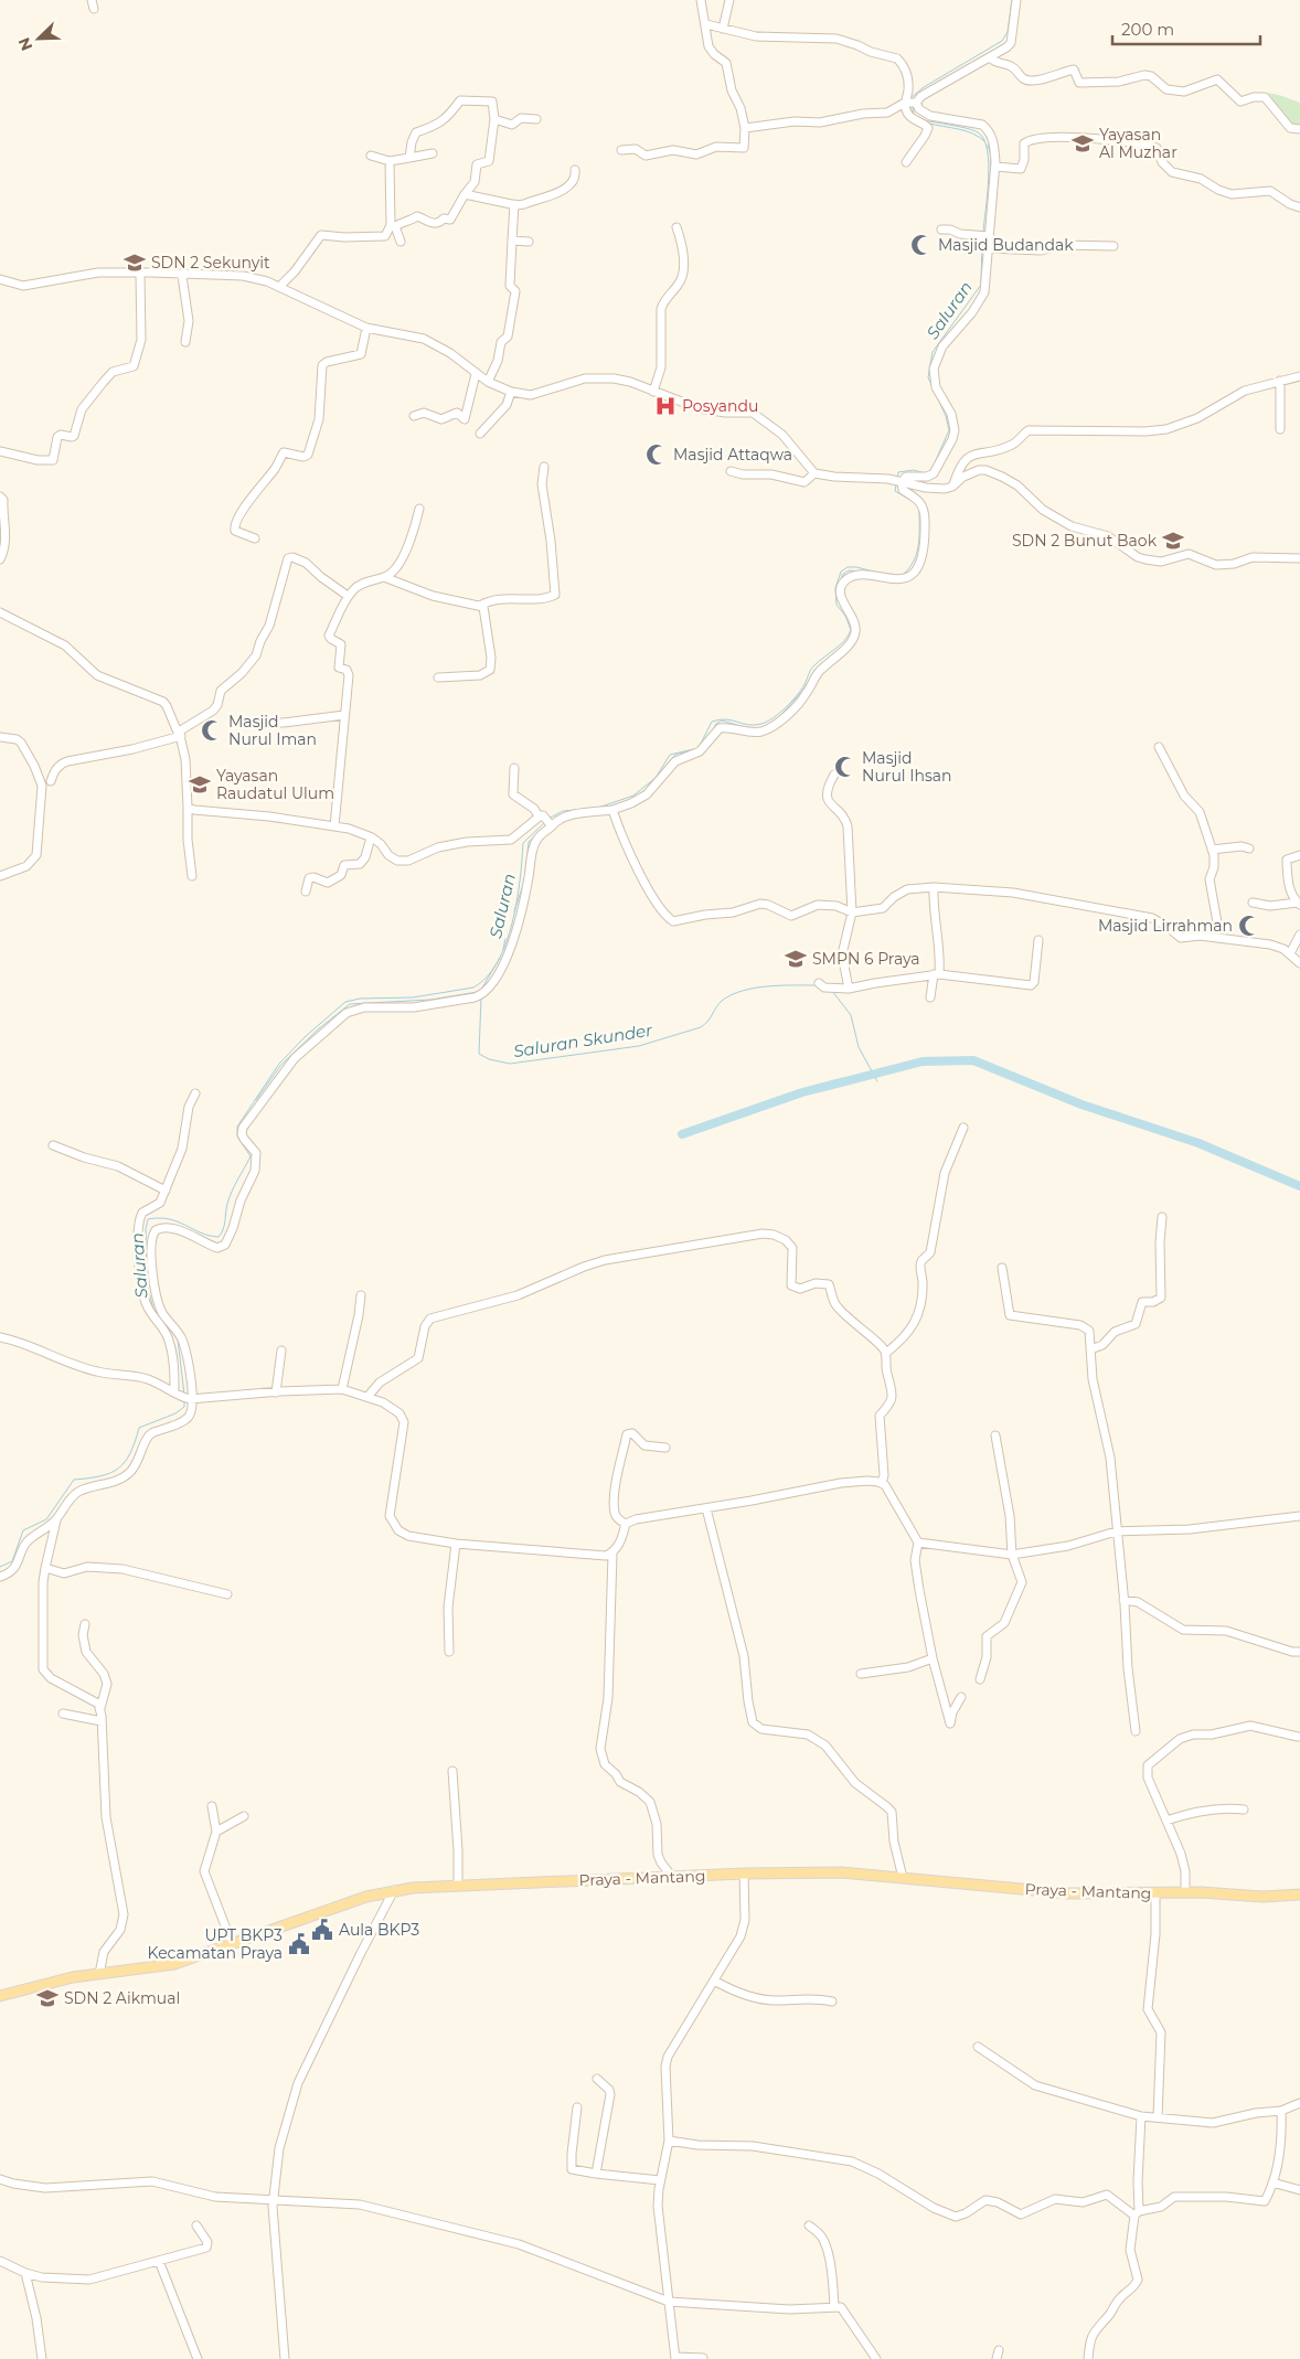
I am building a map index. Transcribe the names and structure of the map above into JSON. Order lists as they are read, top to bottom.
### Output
{
  "streets": {
    "main road": ["Praya - Mantang"]
  },
  "water": ["Saluran", "Saluran Skunder"],
  "places": {
    "school or university": [
      "Yayasan Al Muzhar",
      "SDN 2 Sekunyit",
      "SDN 2 Bunut Baok",
      "Yayasan Raudatul Ulum",
      "SMPN 6 Praya",
      "SDN 2 Aikmual"
    ],
    "mosque": [
      "Masjid Budandak",
      "Masjid Attaqwa",
      "Masjid Nurul Iman",
      "Masjid Nurul Ihsan",
      "Masjid Lirrahman"
    ],
    "hospital": ["Posyandu"],
    "public building": ["Aula BKP3", "UPT BKP3 Kecamatan Praya"]
  },
  "scale_bar": "200 m",
  "north": "bottom left"
}
